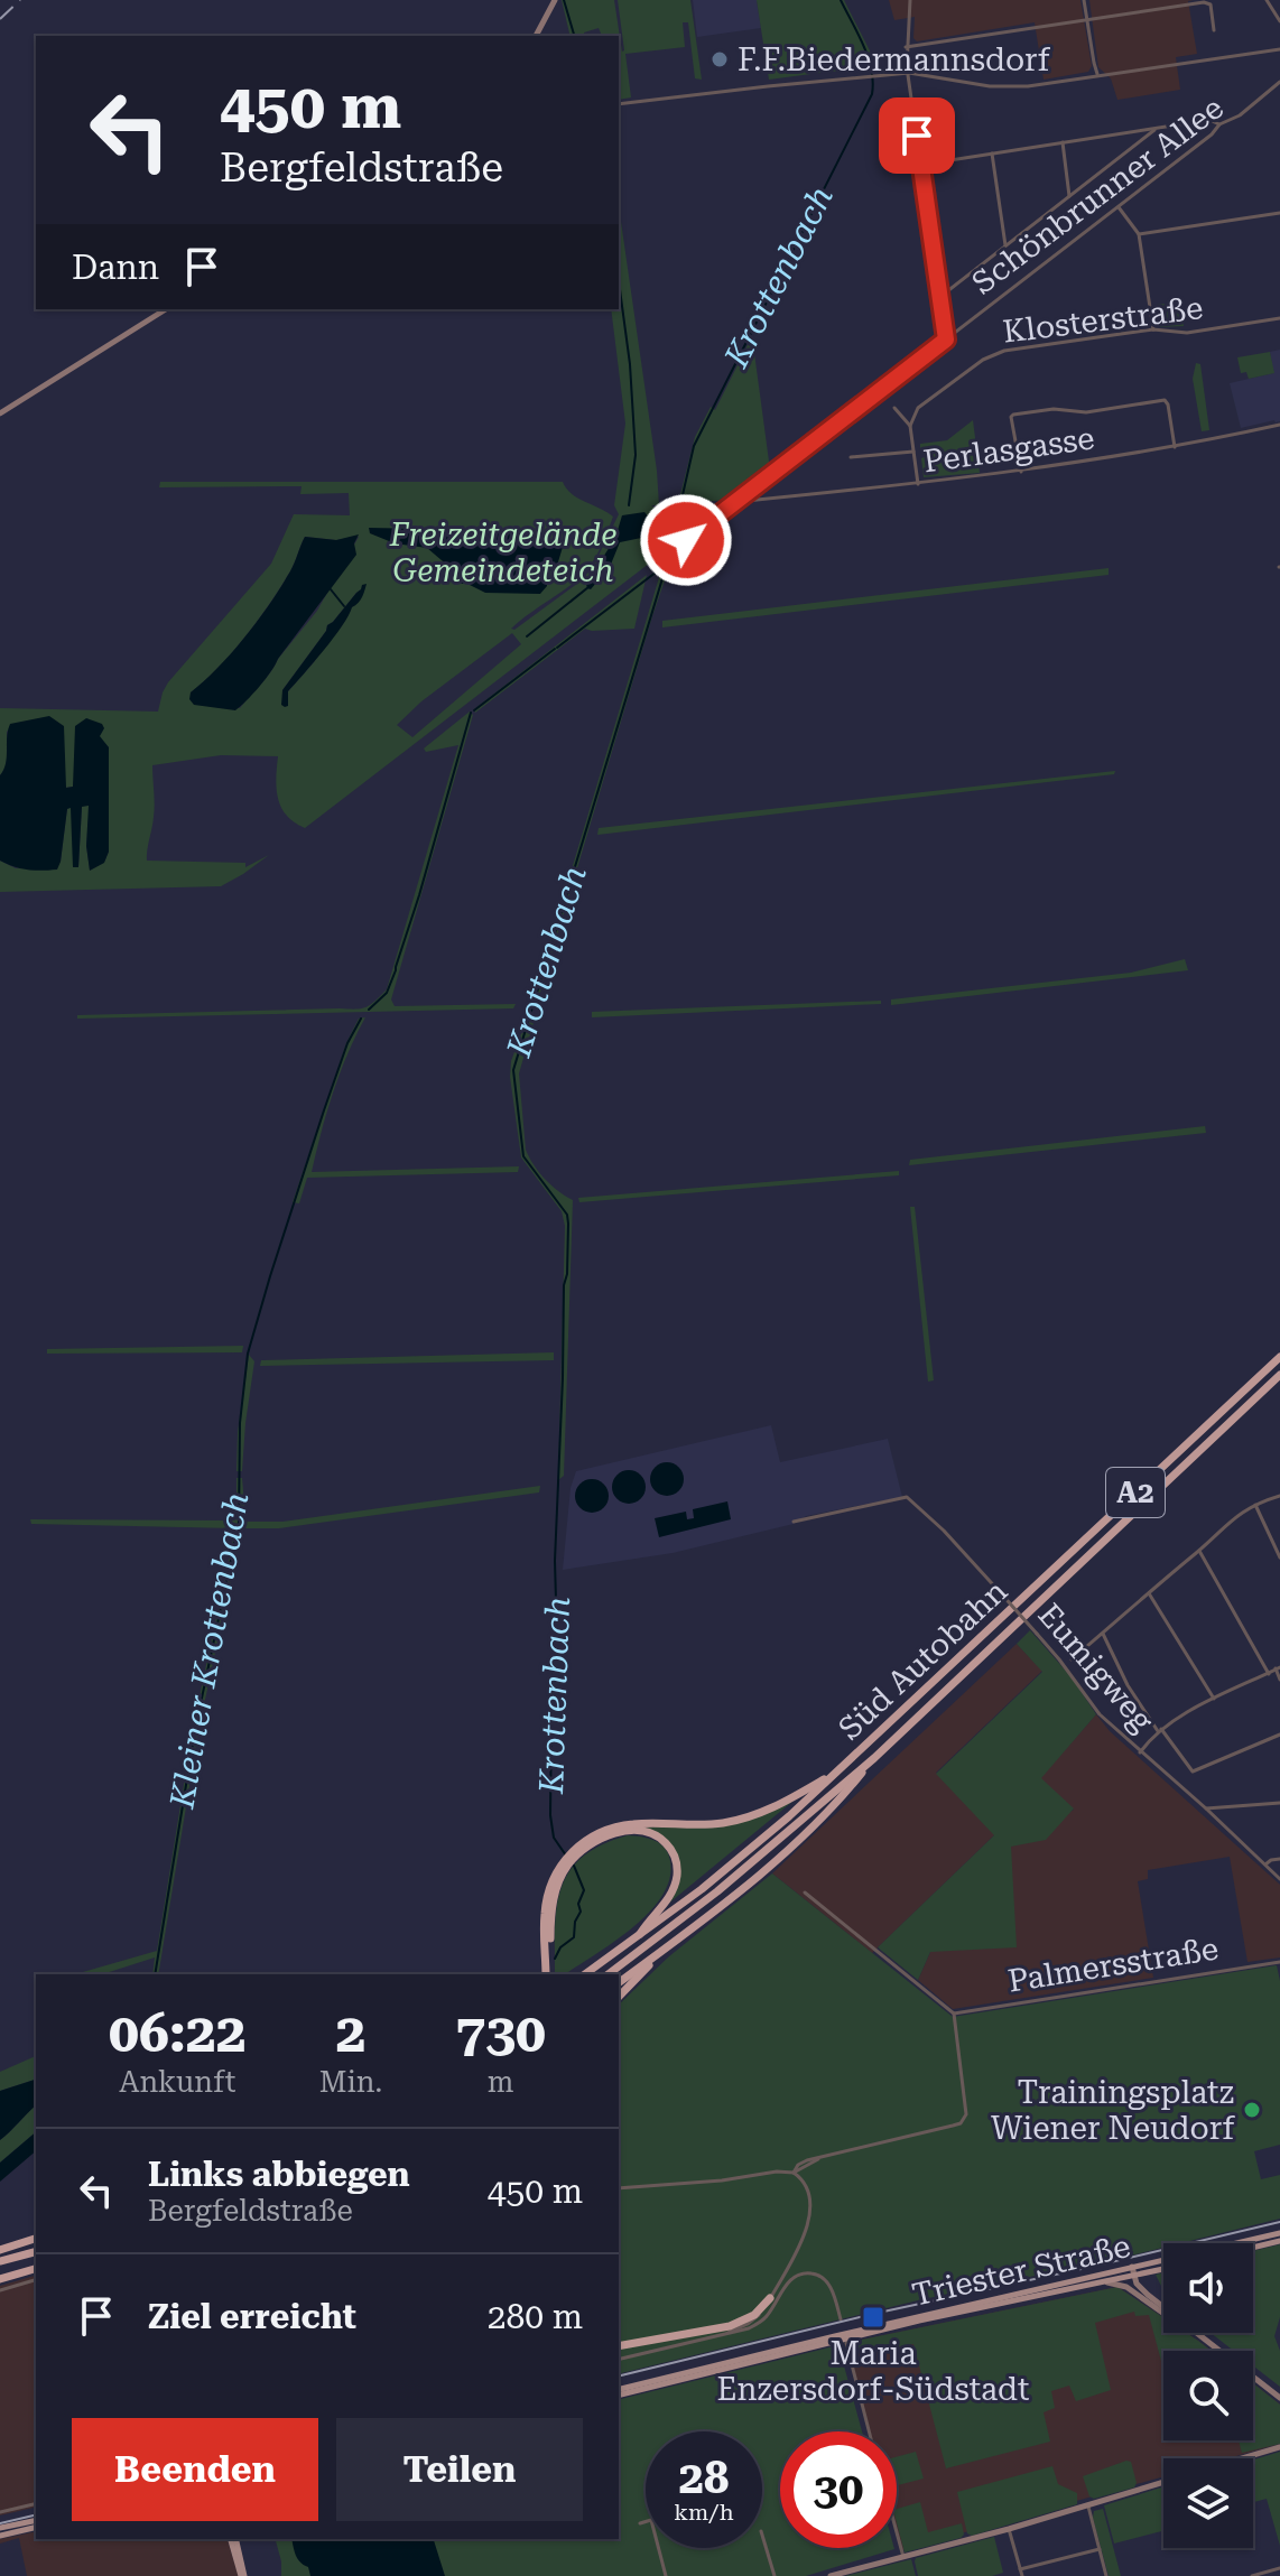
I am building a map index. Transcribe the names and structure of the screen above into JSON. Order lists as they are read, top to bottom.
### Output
{
  "streets": {
    "highway": ["A2", "Süd Autobahn"],
    "main road": ["Triester Straße"],
    "street": [
      "Schönbrunner Allee",
      "Klosterstraße",
      "Perlasgasse",
      "Eumigweg",
      "Palmersstraße"
    ]
  },
  "crossings": [
    ["Schönbrunner Allee", "Perlasgasse"]
  ],
  "water": ["Krottenbach", "Kleiner Krottenbach"],
  "parks": ["Freizeitgelände Gemeindeteich"],
  "places": {
    "other": ["F.F.Biedermannsdorf", "Trainingsplatz Wiener Neudorf"],
    "transit": ["Maria Enzersdorf-Südstadt"]
  },
  "page": {
    "turn": ["450 m", "Bergfeldstraße"],
    "then": "Dann",
    "eta": [
      "06:22",
      "Ankunft",
      "2",
      "Min.",
      "730",
      "m"
    ],
    "list": [
      {
        "name": "Links abbiegen",
        "note": "Bergfeldstraße",
        "value": "450 m"
      },
      {
        "name": "Ziel erreicht",
        "value": "280 m"
      }
    ],
    "buttons": ["Beenden", "Teilen"],
    "speed": "28 km/h",
    "limit": "30"
  }
}
